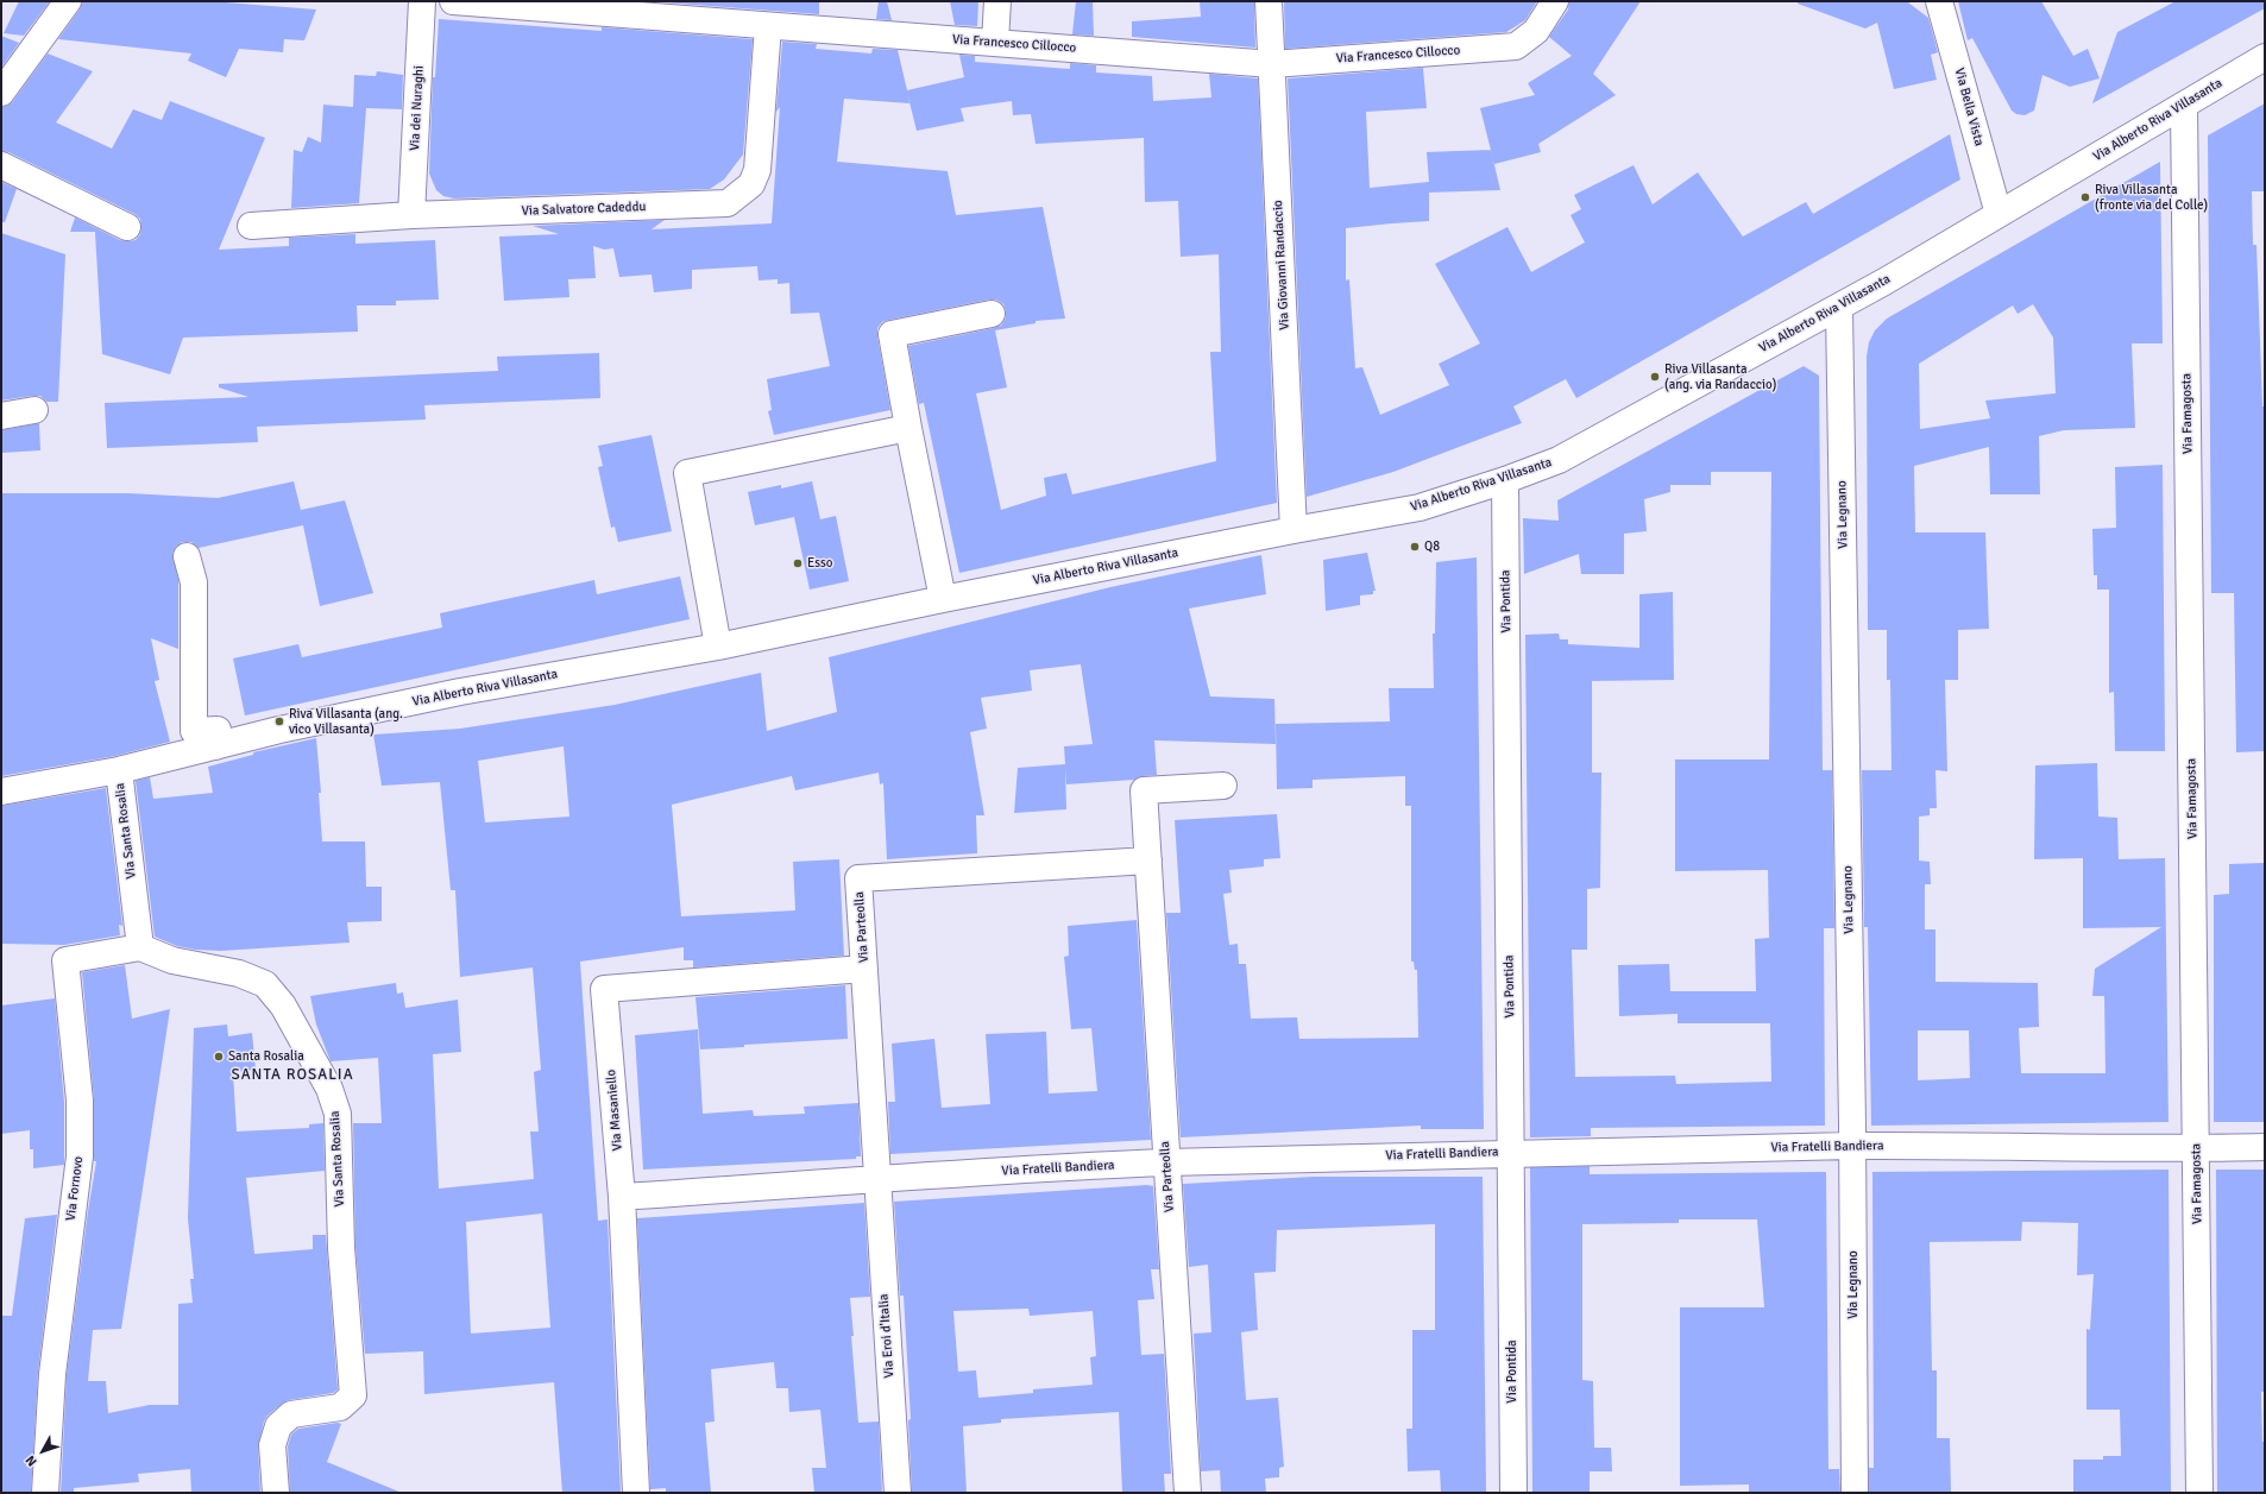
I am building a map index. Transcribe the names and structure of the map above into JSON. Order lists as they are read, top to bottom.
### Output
{
  "streets": {
    "street": [
      "Via Francesco Cillocco",
      "Via Bella Vista",
      "Via dei Nuraghi",
      "Via Alberto Riva Villasanta",
      "Via Salvatore Cadeddu",
      "Via Giovanni Randaccio",
      "Via Famagosta",
      "Via Legnano",
      "Via Pontida",
      "Via Santa Rosalia",
      "Via Parteolla",
      "Via Masaniello",
      "Via Fratelli Bandiera",
      "Via Fornovo",
      "Via Eroi d'Italia"
    ]
  },
  "crossings": [
    ["Via Francesco Cillocco", "Via Salvatore Cadeddu"],
    ["Via Francesco Cillocco", "Via Giovanni Randaccio"],
    ["Via Bella Vista", "Via Alberto Riva Villasanta"],
    ["Via dei Nuraghi", "Via Salvatore Cadeddu"],
    ["Via Alberto Riva Villasanta", "Via Giovanni Randaccio"],
    ["Via Alberto Riva Villasanta", "Via Famagosta"],
    ["Via Alberto Riva Villasanta", "Via Legnano"],
    ["Via Alberto Riva Villasanta", "Via Pontida"],
    ["Via Alberto Riva Villasanta", "Via Santa Rosalia"],
    ["Via Famagosta", "Via Fratelli Bandiera"],
    ["Via Legnano", "Via Fratelli Bandiera"],
    ["Via Pontida", "Via Fratelli Bandiera"],
    ["Via Santa Rosalia", "Via Fornovo"],
    ["Via Parteolla", "Via Masaniello"],
    ["Via Parteolla", "Via Fratelli Bandiera"],
    ["Via Parteolla", "Via Eroi d'Italia"],
    ["Via Masaniello", "Via Fratelli Bandiera"],
    ["Via Fratelli Bandiera", "Via Eroi d'Italia"]
  ],
  "districts": ["SANTA ROSALIA"],
  "places": [
    "Riva Villasanta (fronte via del Colle)",
    "Riva Villasanta (ang. via Randaccio)",
    "Q8",
    "Esso",
    "Riva Villasanta (ang. vico Villasanta)",
    "Santa Rosalia"
  ],
  "north": "bottom left"
}
